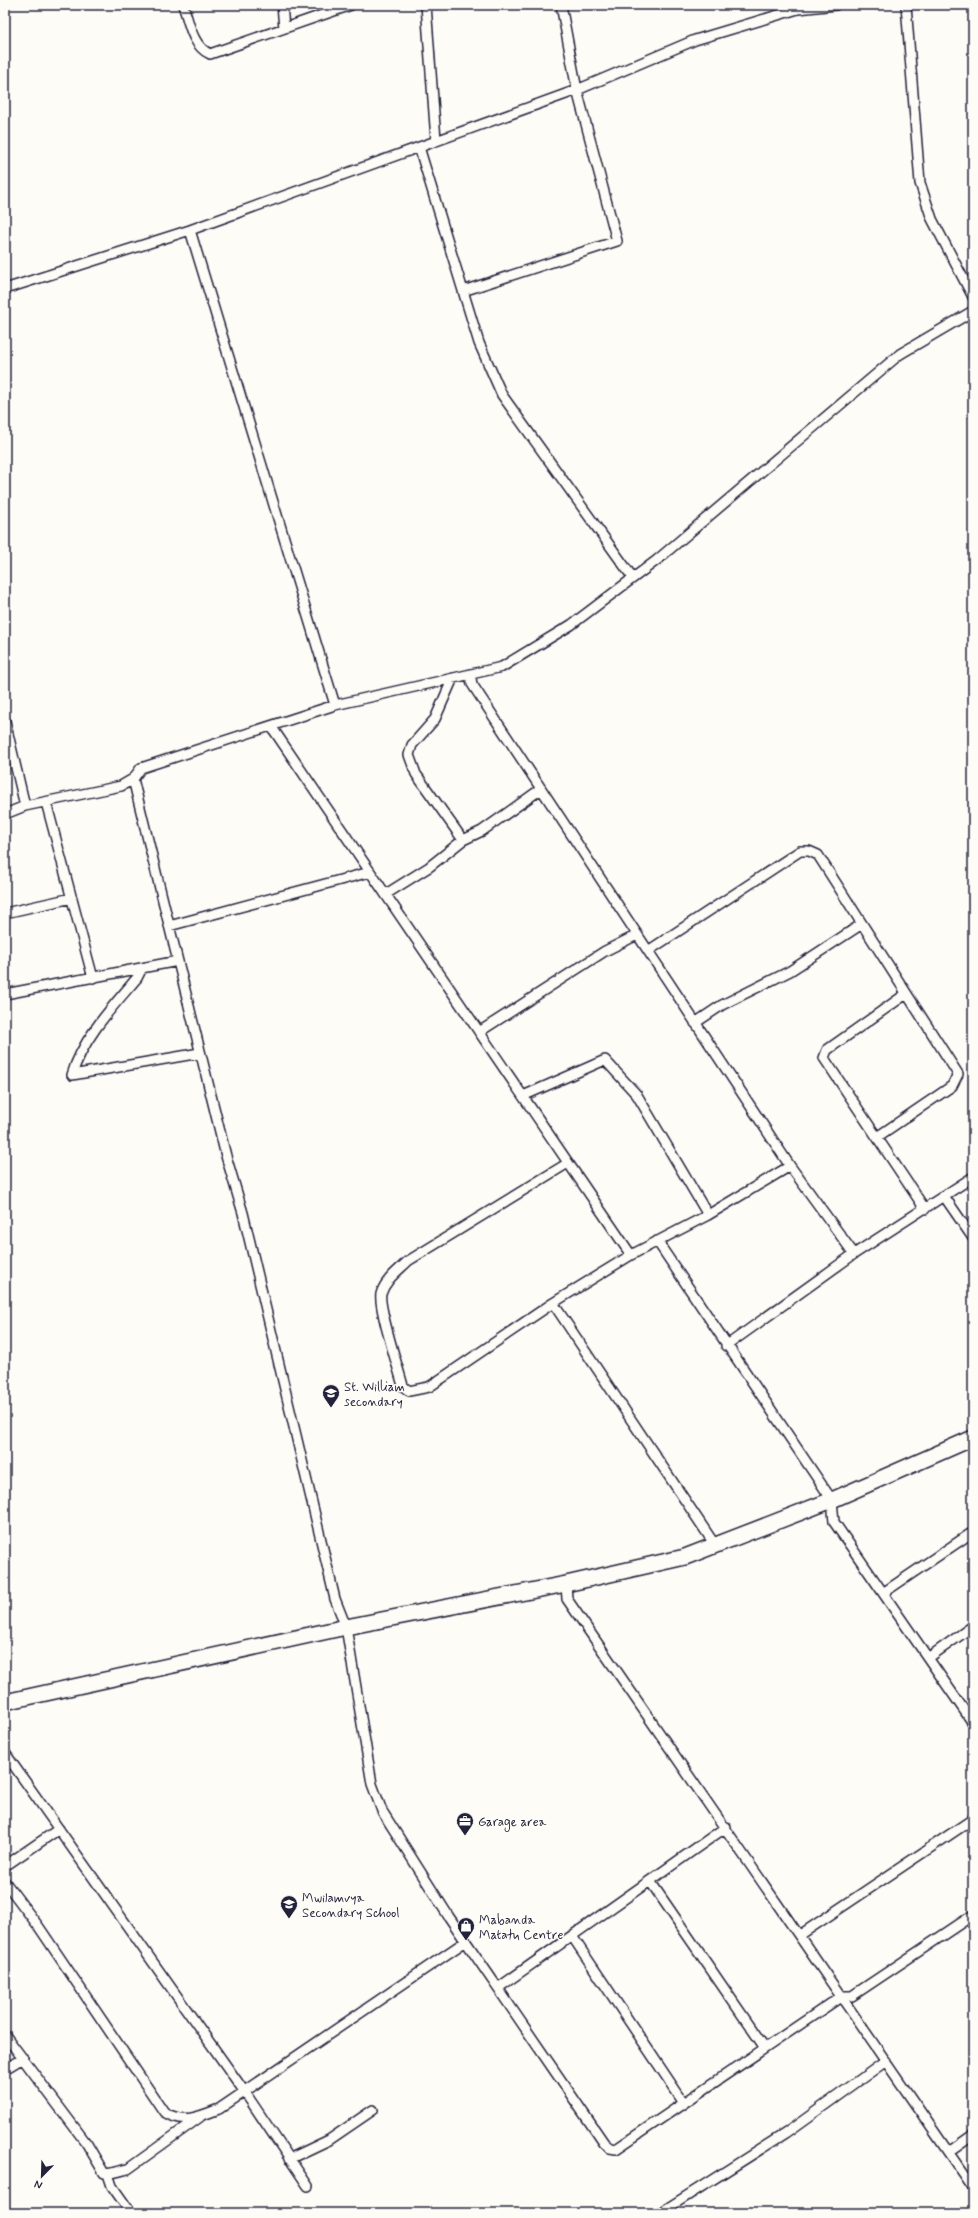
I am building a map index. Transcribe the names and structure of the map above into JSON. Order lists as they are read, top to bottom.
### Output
{
  "places": {
    "school or university": ["St. William secondary", "Mwilamvya Secondary School"],
    "office": ["Garage area"],
    "shop": ["Mabanda Matatu Centre"]
  },
  "north": "bottom left"
}
